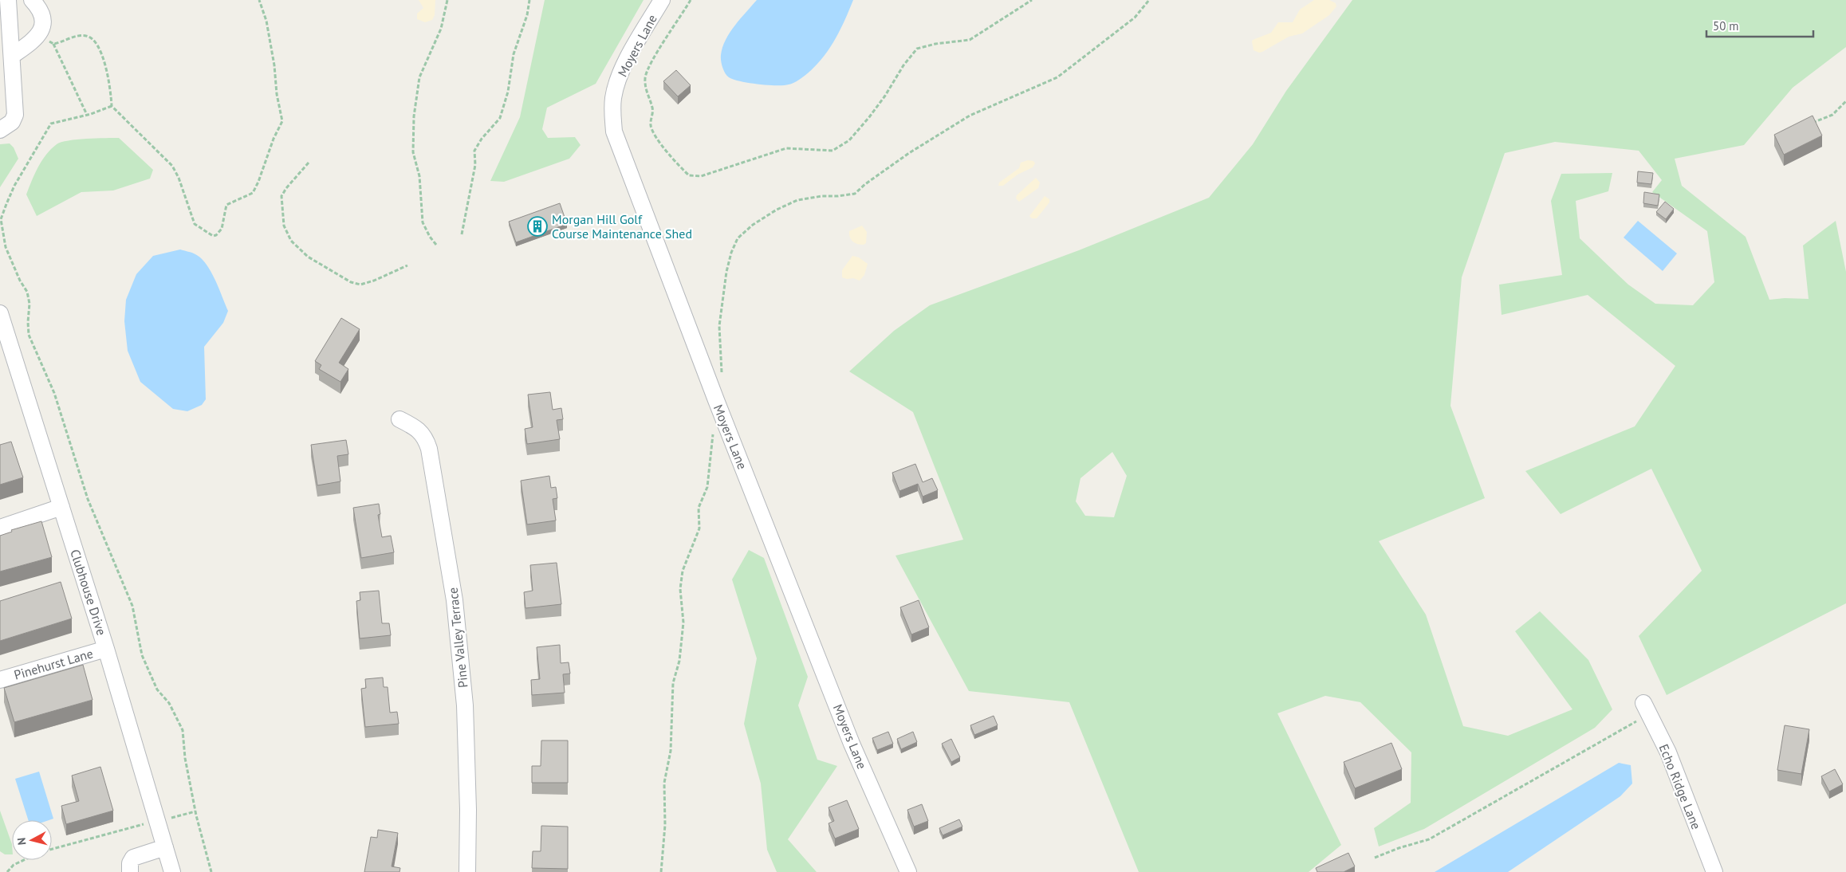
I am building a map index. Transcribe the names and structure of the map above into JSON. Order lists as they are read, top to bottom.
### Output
{
  "streets": {
    "street": [
      "Moyers Lane",
      "Clubhouse Drive",
      "Pine Valley Terrace",
      "Pinehurst Lane",
      "Echo Ridge Lane"
    ]
  },
  "crossings": [
    ["Clubhouse Drive", "Pinehurst Lane"]
  ],
  "places": {
    "building": ["Morgan Hill Golf Course Maintenance Shed"]
  },
  "scale_bar": "50 m",
  "north": "left"
}
